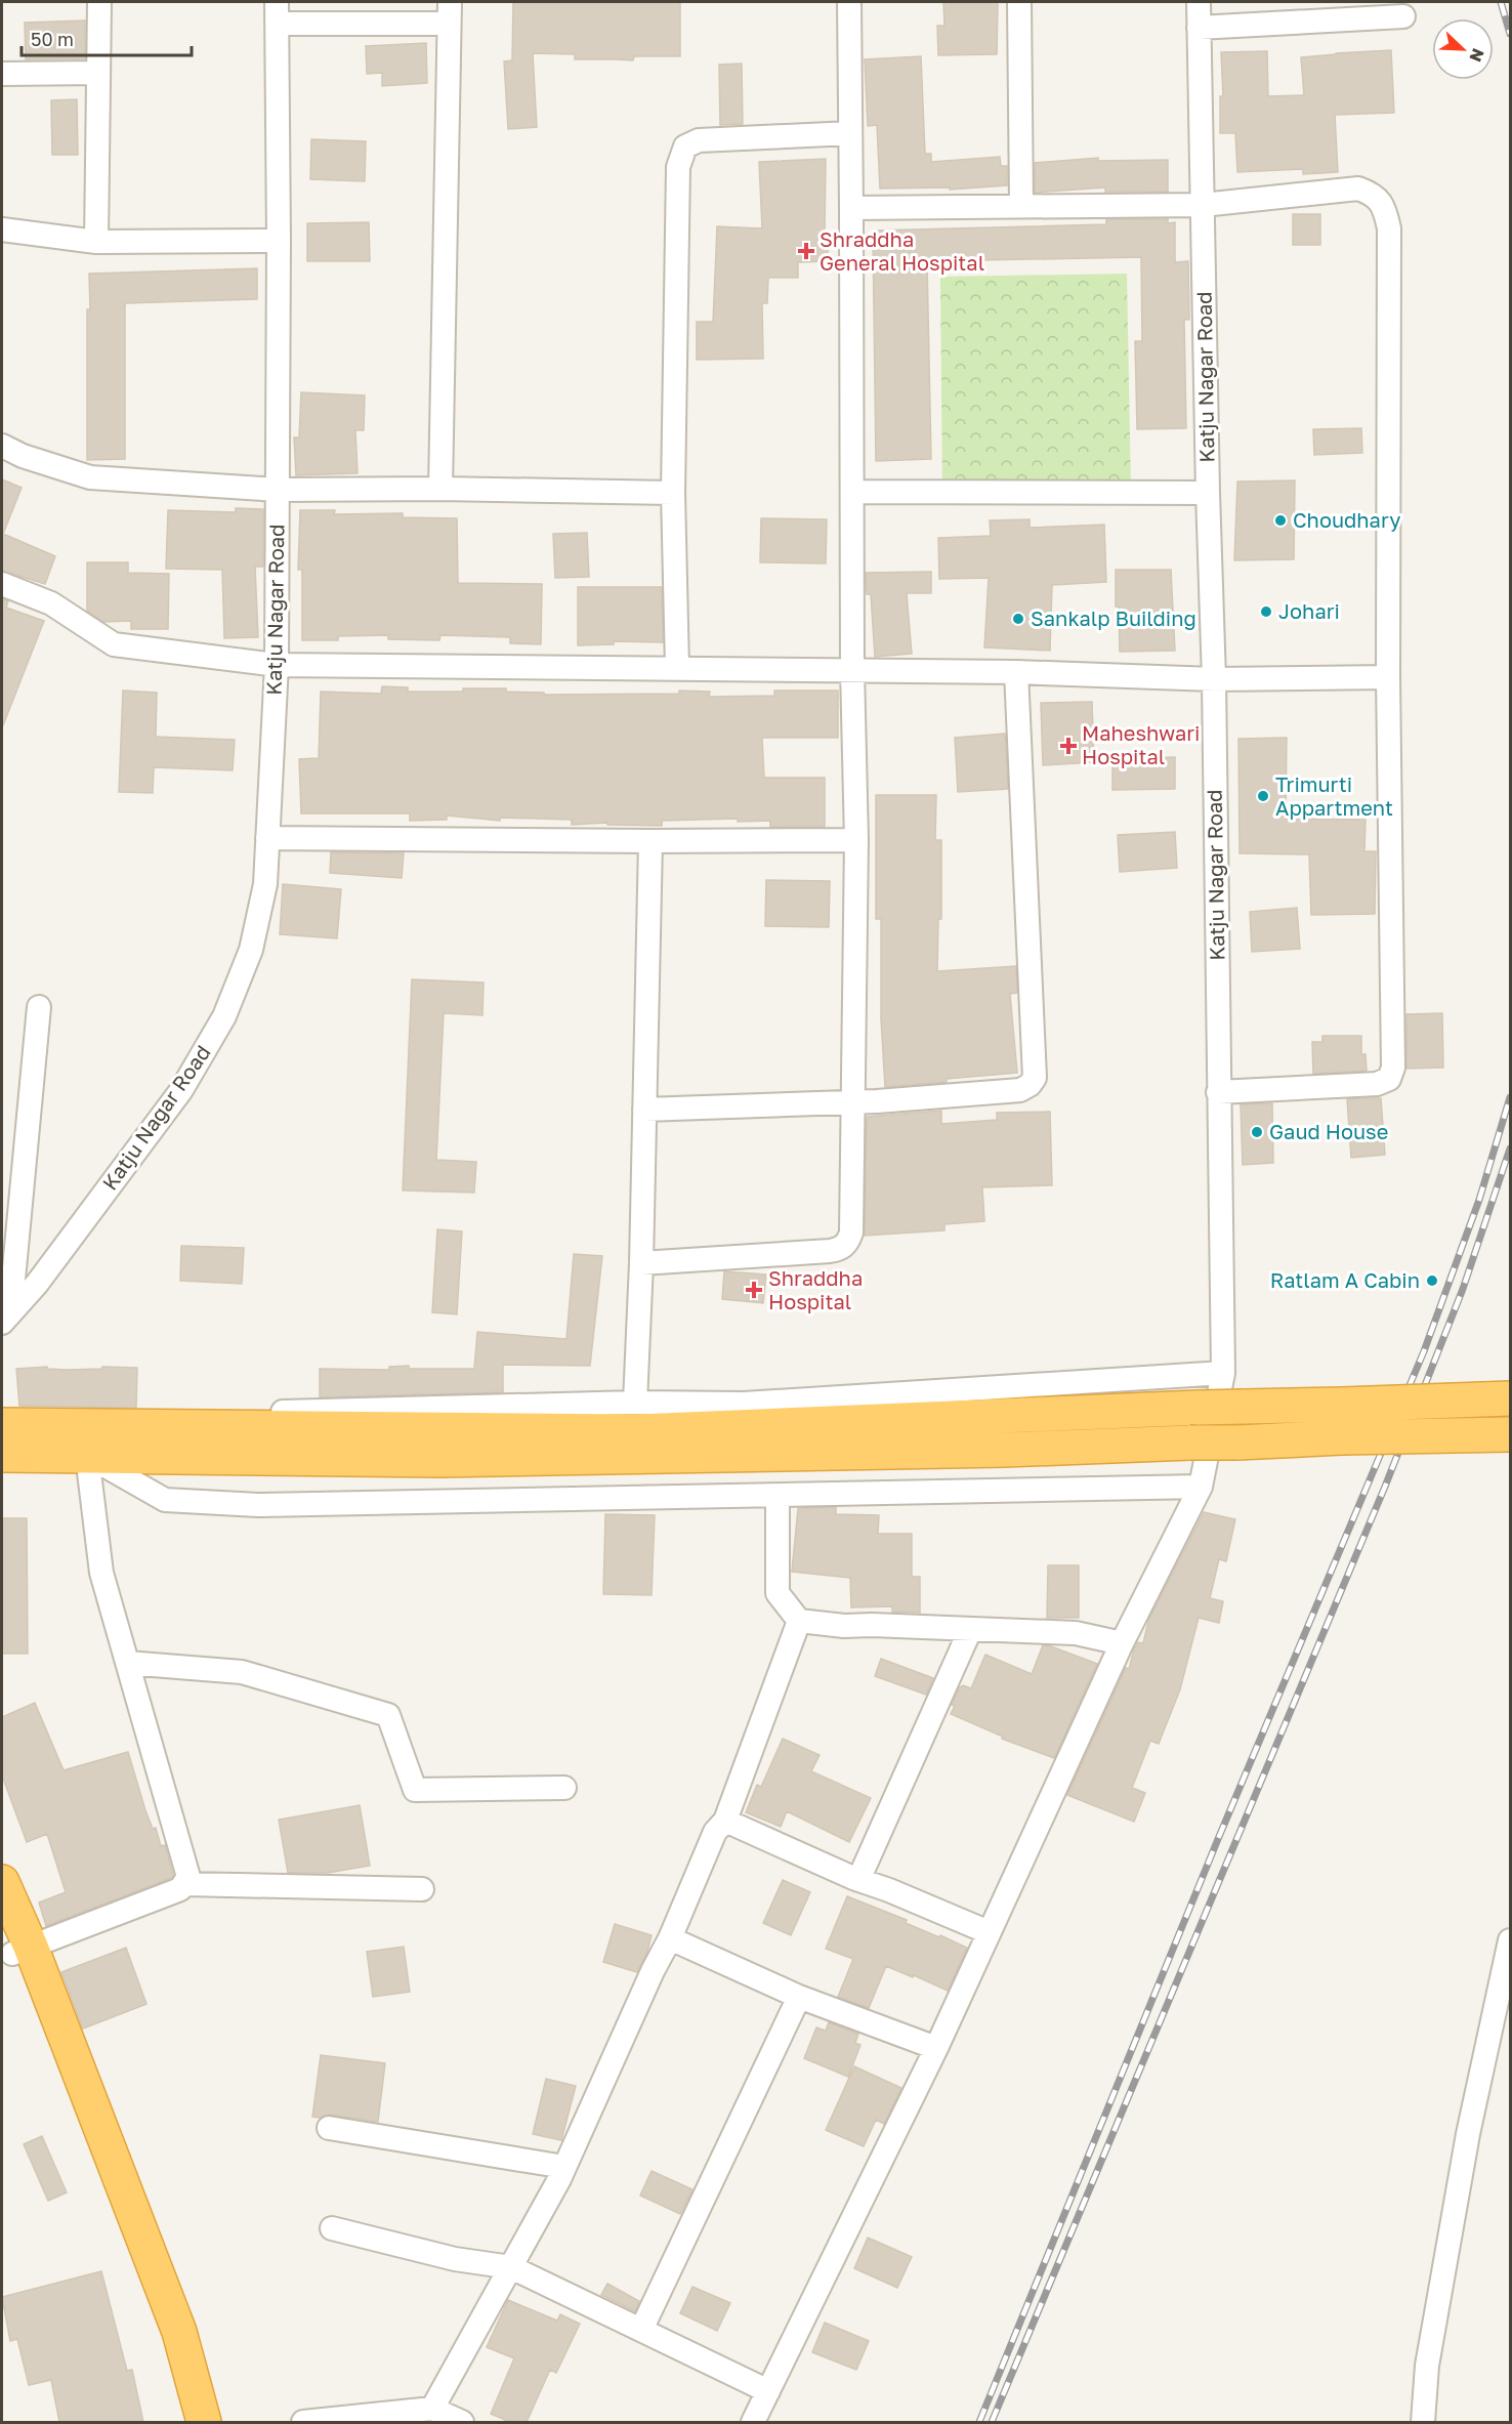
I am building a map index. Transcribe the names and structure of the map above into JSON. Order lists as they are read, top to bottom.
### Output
{
  "streets": {
    "street": ["Katju Nagar Road"]
  },
  "places": {
    "health": ["Shraddha General Hospital", "Maheshwari Hospital", "Shraddha Hospital"],
    "other": [
      "Choudhary",
      "Johari",
      "Sankalp Building",
      "Trimurti Appartment",
      "Gaud House",
      "Ratlam A Cabin"
    ]
  },
  "scale_bar": "50 m",
  "north": "bottom right"
}
